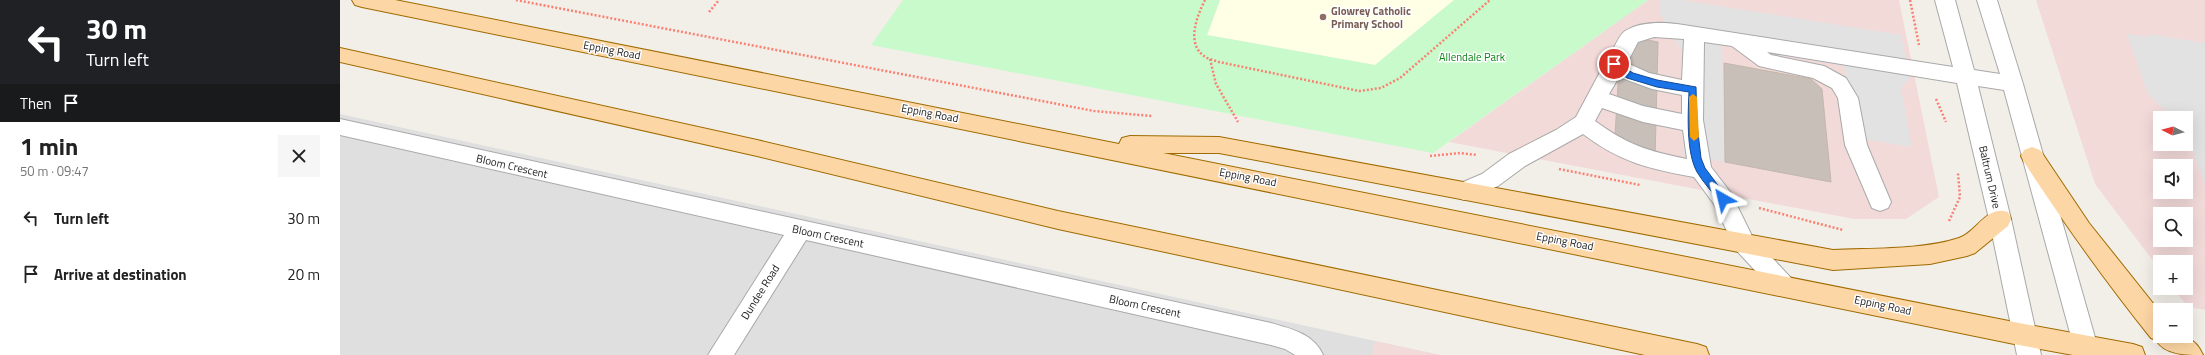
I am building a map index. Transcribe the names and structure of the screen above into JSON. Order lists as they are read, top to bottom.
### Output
{
  "streets": {
    "main road": ["Epping Road"],
    "street": ["Bloom Crescent", "Baltrum Drive", "Dundee Road"]
  },
  "crossings": [
    ["Epping Road", "Baltrum Drive"],
    ["Bloom Crescent", "Dundee Road"]
  ],
  "parks": ["Allendale Park"],
  "places": ["Glowrey Catholic Primary School"],
  "north": "left",
  "page": {
    "turn": ["30 m", "Turn left"],
    "then": "Then",
    "map_buttons": ["+", "−"],
    "heading": ["1 min", "50 m · 09:47"],
    "list": [
      {
        "name": "Turn left",
        "value": "30 m"
      },
      {
        "name": "Arrive at destination",
        "value": "20 m"
      }
    ]
  }
}
